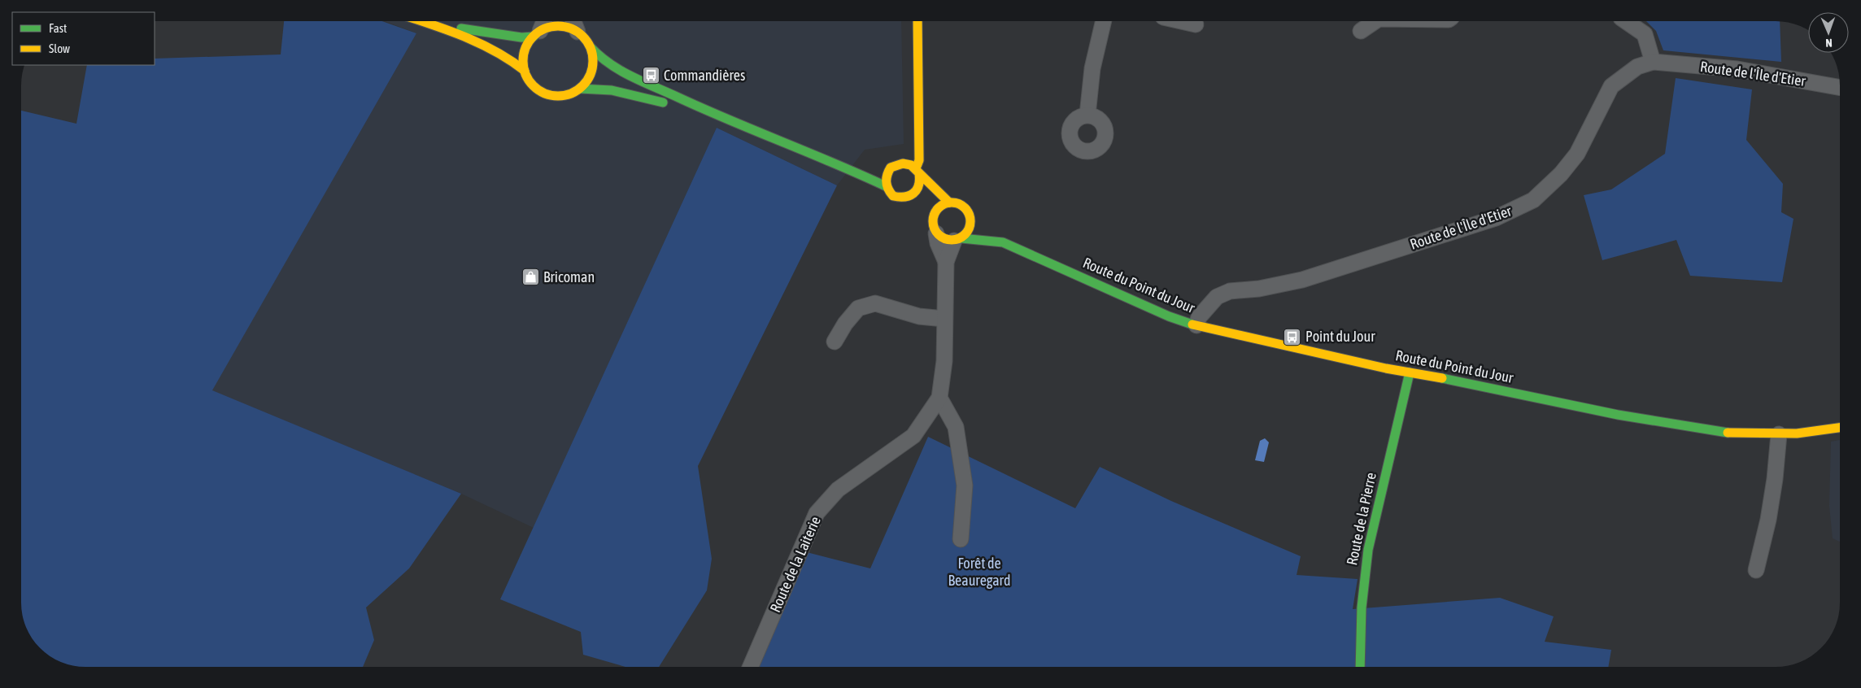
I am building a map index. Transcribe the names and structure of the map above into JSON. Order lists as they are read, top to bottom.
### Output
{
  "streets": {
    "main road": ["Route du Point du Jour", "Route de la Pierre"],
    "street": ["Route de l'Île d'Etier", "Route de la Laiterie"]
  },
  "crossings": [
    ["Route de l'Île d'Etier", "Route du Point du Jour"],
    ["Route du Point du Jour", "Route de la Pierre"],
    ["Route du Point du Jour", "Route de la Laiterie"]
  ],
  "parks": ["Forêt de Beauregard"],
  "places": {
    "bus stop": ["Commandières", "Point du Jour"],
    "shop": ["Bricoman"]
  },
  "legend": ["Fast", "Slow"],
  "north": "bottom"
}
